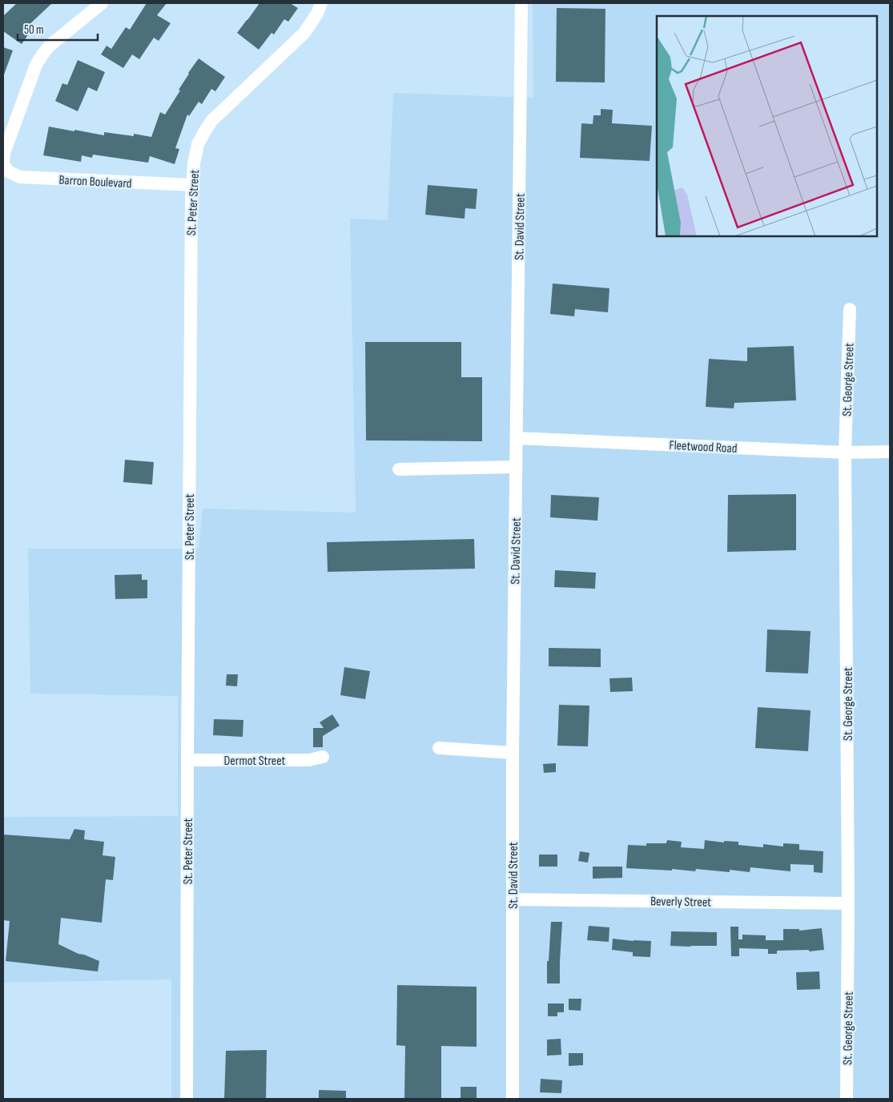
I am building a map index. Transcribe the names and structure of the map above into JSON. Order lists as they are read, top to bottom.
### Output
{
  "streets": {
    "street": [
      "Barron Boulevard",
      "St. Peter Street",
      "St. David Street",
      "St. George Street",
      "Fleetwood Road",
      "Dermot Street",
      "Beverly Street"
    ]
  },
  "crossings": [
    ["Barron Boulevard", "St. Peter Street"],
    ["St. Peter Street", "Dermot Street"],
    ["St. David Street", "Fleetwood Road"],
    ["St. David Street", "Beverly Street"],
    ["St. George Street", "Fleetwood Road"],
    ["St. George Street", "Beverly Street"]
  ],
  "scale_bar": "50 m"
}
